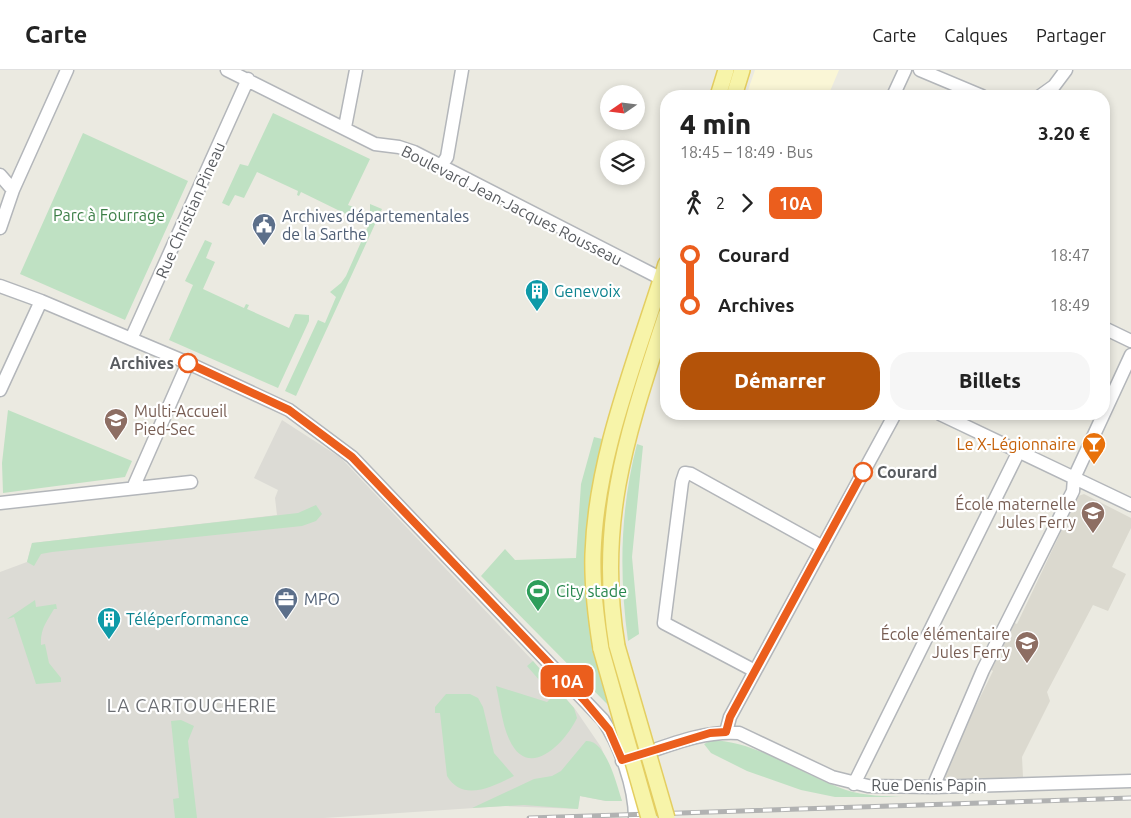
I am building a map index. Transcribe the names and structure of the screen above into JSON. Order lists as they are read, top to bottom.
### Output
{
  "streets": {
    "street": ["Boulevard Jean-Jacques Rousseau", "Rue Christian Pineau", "Rue Denis Papin"]
  },
  "crossings": [
    ["Boulevard Jean-Jacques Rousseau", "Rue Christian Pineau"]
  ],
  "districts": ["LA CARTOUCHERIE"],
  "parks": ["Parc à Fourrage"],
  "places": {
    "public building": ["Archives départementales de la Sarthe"],
    "building": ["Genevoix", "Téléperformance"],
    "other": ["Archives", "Courard"],
    "school or university": ["Multi-Accueil Pied-Sec", "École maternelle Jules Ferry", "École élémentaire Jules Ferry"],
    "bar": ["Le X-Légionnaire"],
    "sports": ["City stade"],
    "office": ["MPO"]
  },
  "lines": ["bus line 10A"],
  "north": "left",
  "page": {
    "header": "Carte",
    "nav": ["Carte", "Calques", "Partager"],
    "on_map": "10A",
    "heading": ["4 min", "18:45 – 18:49 · Bus", "3.20 €"],
    "legs": ["2", "10A"],
    "list": [
      {
        "name": "Courard",
        "value": "18:47"
      },
      {
        "name": "Archives",
        "value": "18:49"
      }
    ],
    "buttons": ["Démarrer", "Billets"]
  }
}
